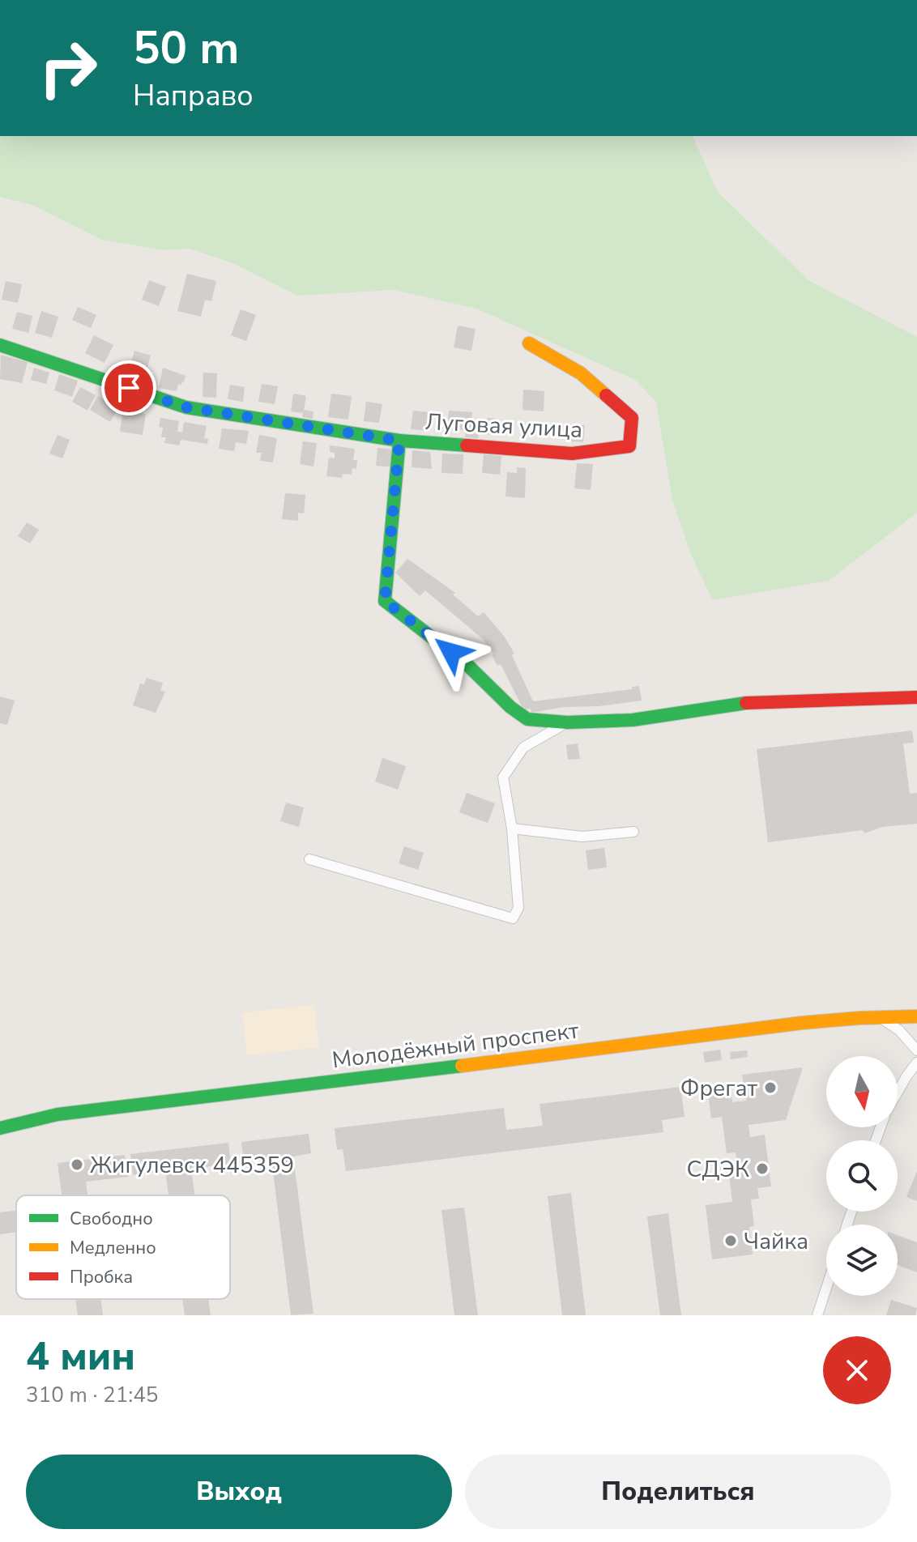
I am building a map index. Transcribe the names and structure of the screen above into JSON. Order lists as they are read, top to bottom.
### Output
{
  "streets": {
    "street": ["Луговая улица", "Молодёжный проспект"]
  },
  "places": [
    "Фрегат",
    "Жигулевск 445359",
    "СДЭК",
    "Чайка"
  ],
  "legend": ["Свободно", "Медленно", "Пробка"],
  "north": "bottom",
  "page": {
    "turn": ["50 m", "Направо"],
    "heading": ["4 мин", "310 m · 21:45"],
    "buttons": ["Выход", "Поделиться"]
  }
}
